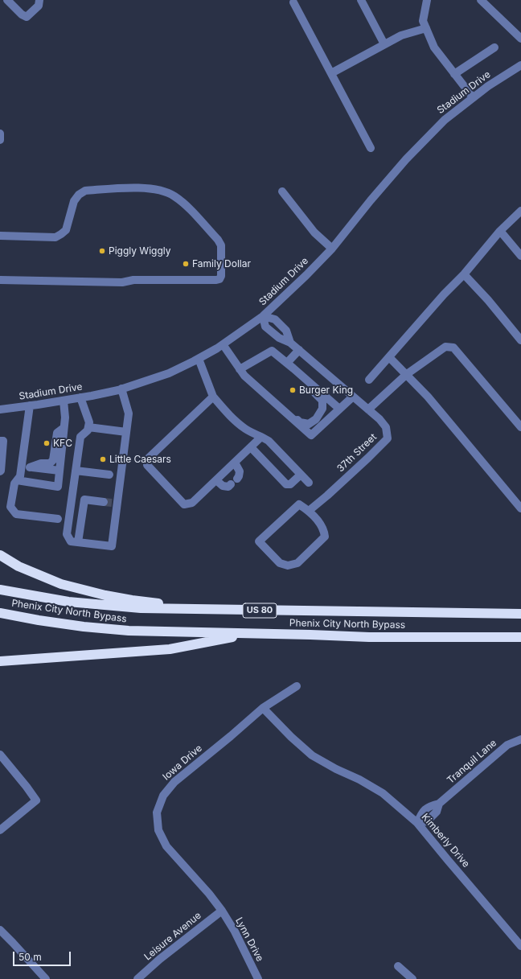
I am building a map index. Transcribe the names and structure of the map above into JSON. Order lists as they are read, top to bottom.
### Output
{
  "streets": {
    "highway": ["US 80", "Phenix City North Bypass"],
    "street": [
      "Stadium Drive",
      "37th Street",
      "Tranquil Lane",
      "Iowa Drive",
      "Kimberly Drive",
      "Leisure Avenue",
      "Lynn Drive"
    ]
  },
  "crossings": [
    ["Stadium Drive", "37th Street"],
    ["Tranquil Lane", "Kimberly Drive"],
    ["Iowa Drive", "Kimberly Drive"],
    ["Iowa Drive", "Leisure Avenue"],
    ["Iowa Drive", "Lynn Drive"],
    ["Leisure Avenue", "Lynn Drive"]
  ],
  "places": [
    "Piggly Wiggly",
    "Family Dollar",
    "Burger King",
    "KFC",
    "Little Caesars"
  ],
  "scale_bar": "50 m"
}
